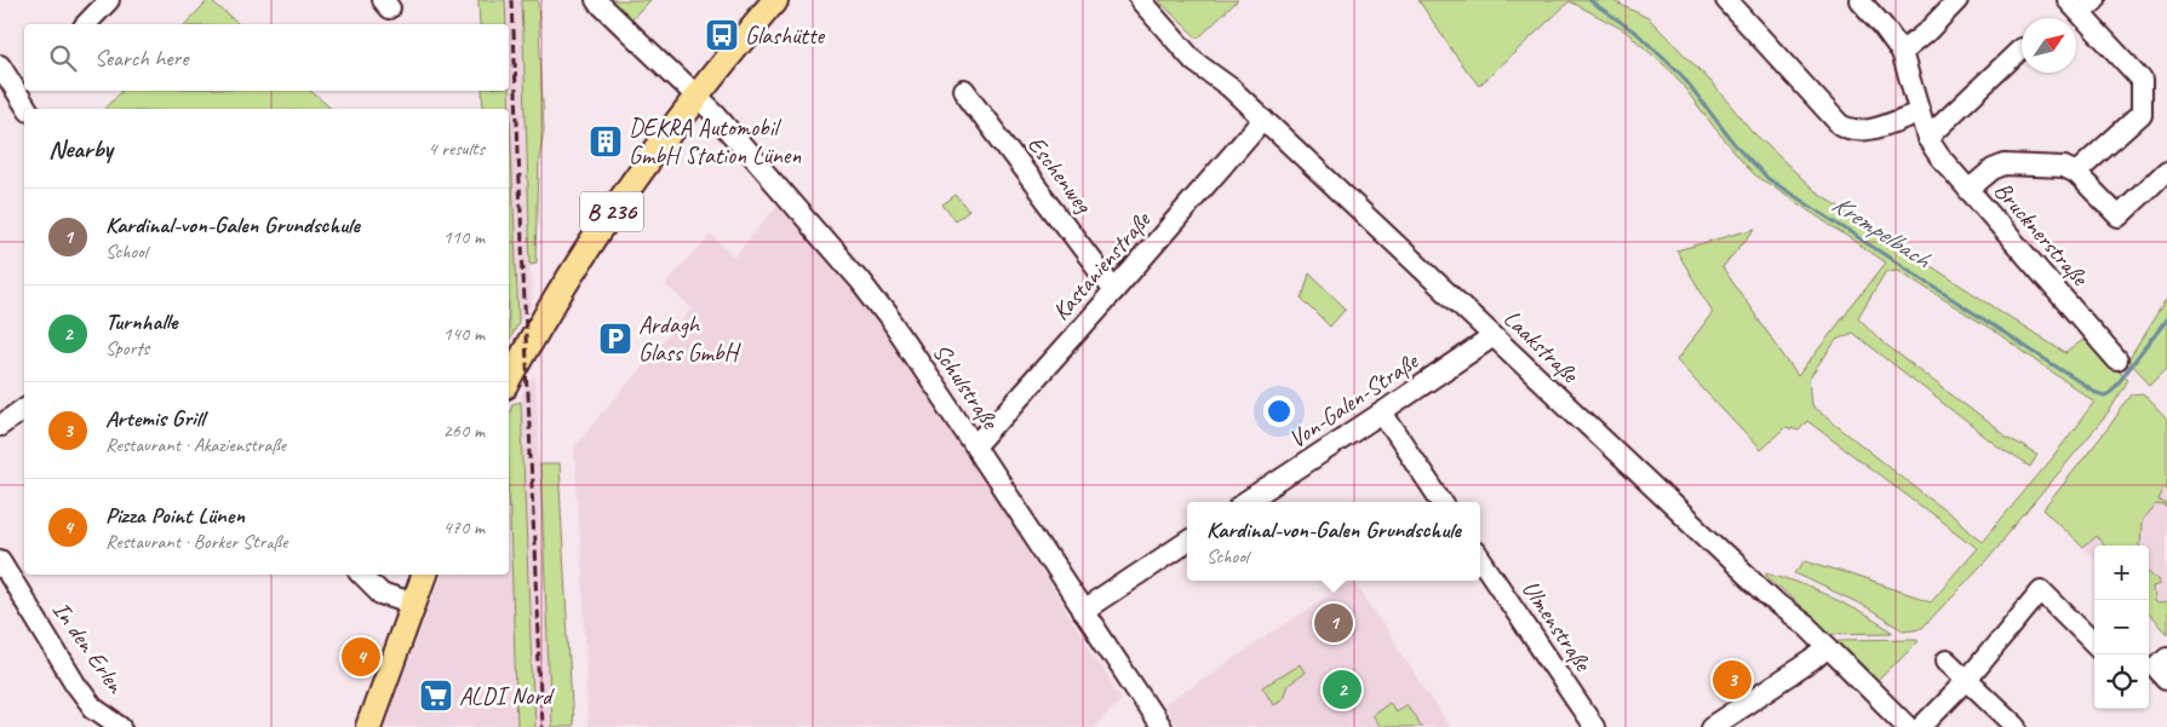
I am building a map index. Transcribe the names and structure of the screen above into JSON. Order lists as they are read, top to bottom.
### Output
{
  "streets": {
    "main road": ["B 236"],
    "street": [
      "Eschenweg",
      "Brucknerstraße",
      "Kastanienstraße",
      "Laakstraße",
      "Schulstraße",
      "Von-Galen-Straße",
      "Ulmenstraße",
      "In den Erlen"
    ]
  },
  "crossings": [
    ["Eschenweg", "Kastanienstraße"],
    ["B 236", "Schulstraße"],
    ["Kastanienstraße", "Laakstraße"],
    ["Kastanienstraße", "Schulstraße"],
    ["Laakstraße", "Von-Galen-Straße"]
  ],
  "water": ["Krempelbach"],
  "places": {
    "bus stop": ["Glashütte"],
    "building": ["DEKRA Automobil GmbH Station Lünen"],
    "parking": ["Ardagh Glass GmbH"],
    "supermarket": ["ALDI Nord"]
  },
  "north": "top right",
  "page": {
    "search": "Search here",
    "heading": ["Nearby", "4 results"],
    "list": [
      {
        "mark": "1",
        "name": "Kardinal-von-Galen Grundschule",
        "note": "School",
        "value": "110 m"
      },
      {
        "mark": "2",
        "name": "Turnhalle",
        "note": "Sports",
        "value": "140 m"
      },
      {
        "mark": "3",
        "name": "Artemis Grill",
        "note": "Restaurant · Akazienstraße",
        "value": "260 m"
      },
      {
        "mark": "4",
        "name": "Pizza Point Lünen",
        "note": "Restaurant · Borker Straße",
        "value": "470 m"
      }
    ],
    "popup": ["Kardinal-von-Galen Grundschule", "School"],
    "map_buttons": ["+", "−"],
    "pins": [
      "1",
      "4",
      "3",
      "2"
    ]
  }
}
